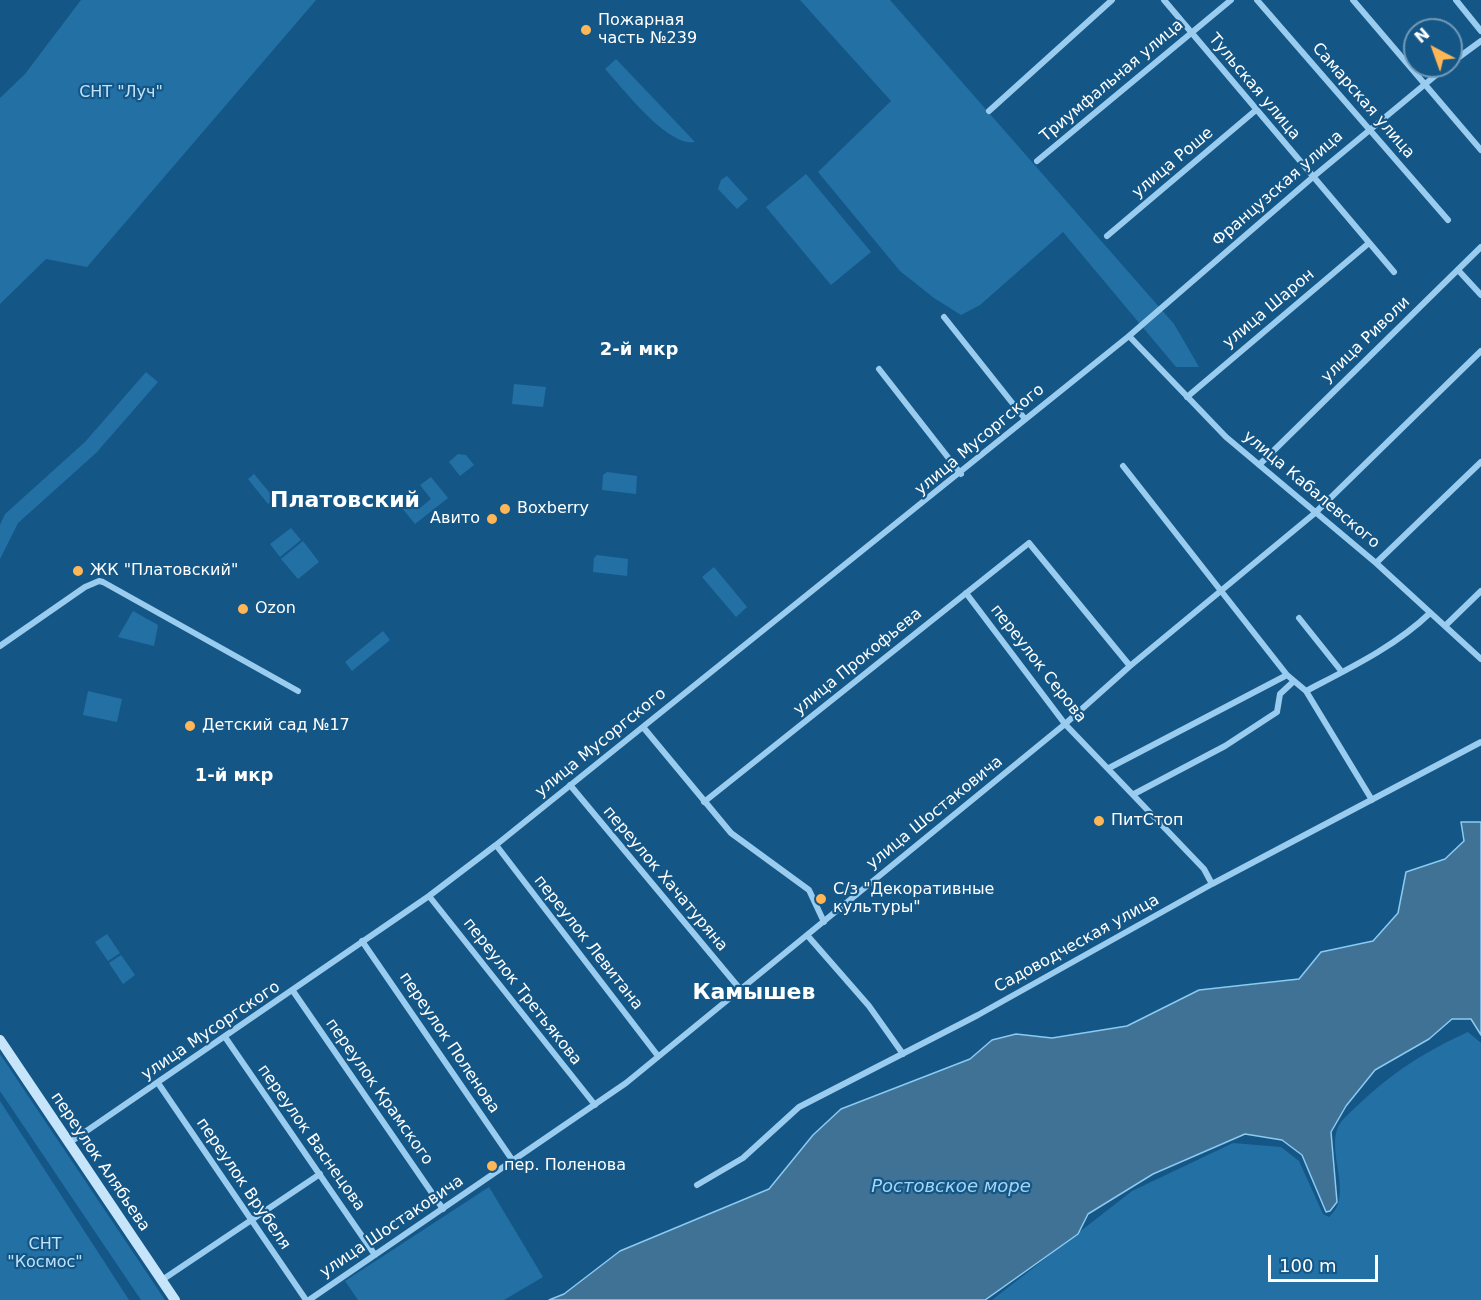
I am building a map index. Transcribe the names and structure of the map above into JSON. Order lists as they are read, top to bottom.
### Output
{
  "streets": {
    "main road": ["переулок Алябьева"],
    "street": [
      "Триумфальная улица",
      "Тульская улица",
      "Самарская улица",
      "улица Роше",
      "Французская улица",
      "улица Шарон",
      "улица Риволи",
      "улица Мусоргского",
      "улица Кабалевского",
      "улица Прокофьева",
      "переулок Серова",
      "улица Шостаковича",
      "переулок Хачатуряна",
      "переулок Левитана",
      "Садоводческая улица",
      "переулок Третьякова",
      "переулок Поленова",
      "переулок Крамского",
      "переулок Васнецова",
      "переулок Врубеля"
    ]
  },
  "crossings": [
    ["Триумфальная улица", "Тульская улица"],
    ["Тульская улица", "улица Роше"],
    ["Тульская улица", "Французская улица"],
    ["Тульская улица", "улица Шарон"],
    ["Самарская улица", "Французская улица"],
    ["Французская улица", "улица Мусоргского"],
    ["Французская улица", "улица Кабалевского"],
    ["улица Шарон", "улица Кабалевского"],
    ["улица Риволи", "улица Кабалевского"],
    ["улица Мусоргского", "улица Кабалевского"],
    ["улица Мусоргского", "переулок Хачатуряна"],
    ["улица Мусоргского", "переулок Левитана"],
    ["улица Мусоргского", "переулок Третьякова"],
    ["улица Мусоргского", "переулок Поленова"],
    ["улица Мусоргского", "переулок Крамского"],
    ["улица Мусоргского", "переулок Васнецова"],
    ["улица Мусоргского", "переулок Алябьева"],
    ["улица Мусоргского", "переулок Врубеля"],
    ["улица Кабалевского", "улица Шостаковича"],
    ["улица Прокофьева", "переулок Серова"],
    ["улица Прокофьева", "улица Шостаковича"],
    ["переулок Серова", "улица Шостаковича"],
    ["переулок Серова", "Садоводческая улица"],
    ["улица Шостаковича", "переулок Хачатуряна"],
    ["улица Шостаковича", "переулок Левитана"],
    ["улица Шостаковича", "переулок Третьякова"],
    ["улица Шостаковича", "переулок Поленова"],
    ["улица Шостаковича", "переулок Крамского"],
    ["улица Шостаковича", "переулок Васнецова"],
    ["улица Шостаковича", "переулок Врубеля"]
  ],
  "districts": [
    "2-й мкр",
    "Платовский",
    "1-й мкр",
    "Камышев"
  ],
  "water": ["Ростовское море"],
  "parks": ["СНТ \"Луч\"", "СНТ \"Космос\""],
  "places": [
    "Пожарная часть №239",
    "Boxberry",
    "Авито",
    "ЖК \"Платовский\"",
    "Ozon",
    "Детский сад №17",
    "ПитСтоп",
    "С/з \"Декоративные культуры\"",
    "пер. Поленова"
  ],
  "scale_bar": "100 m",
  "north": "top left"
}
